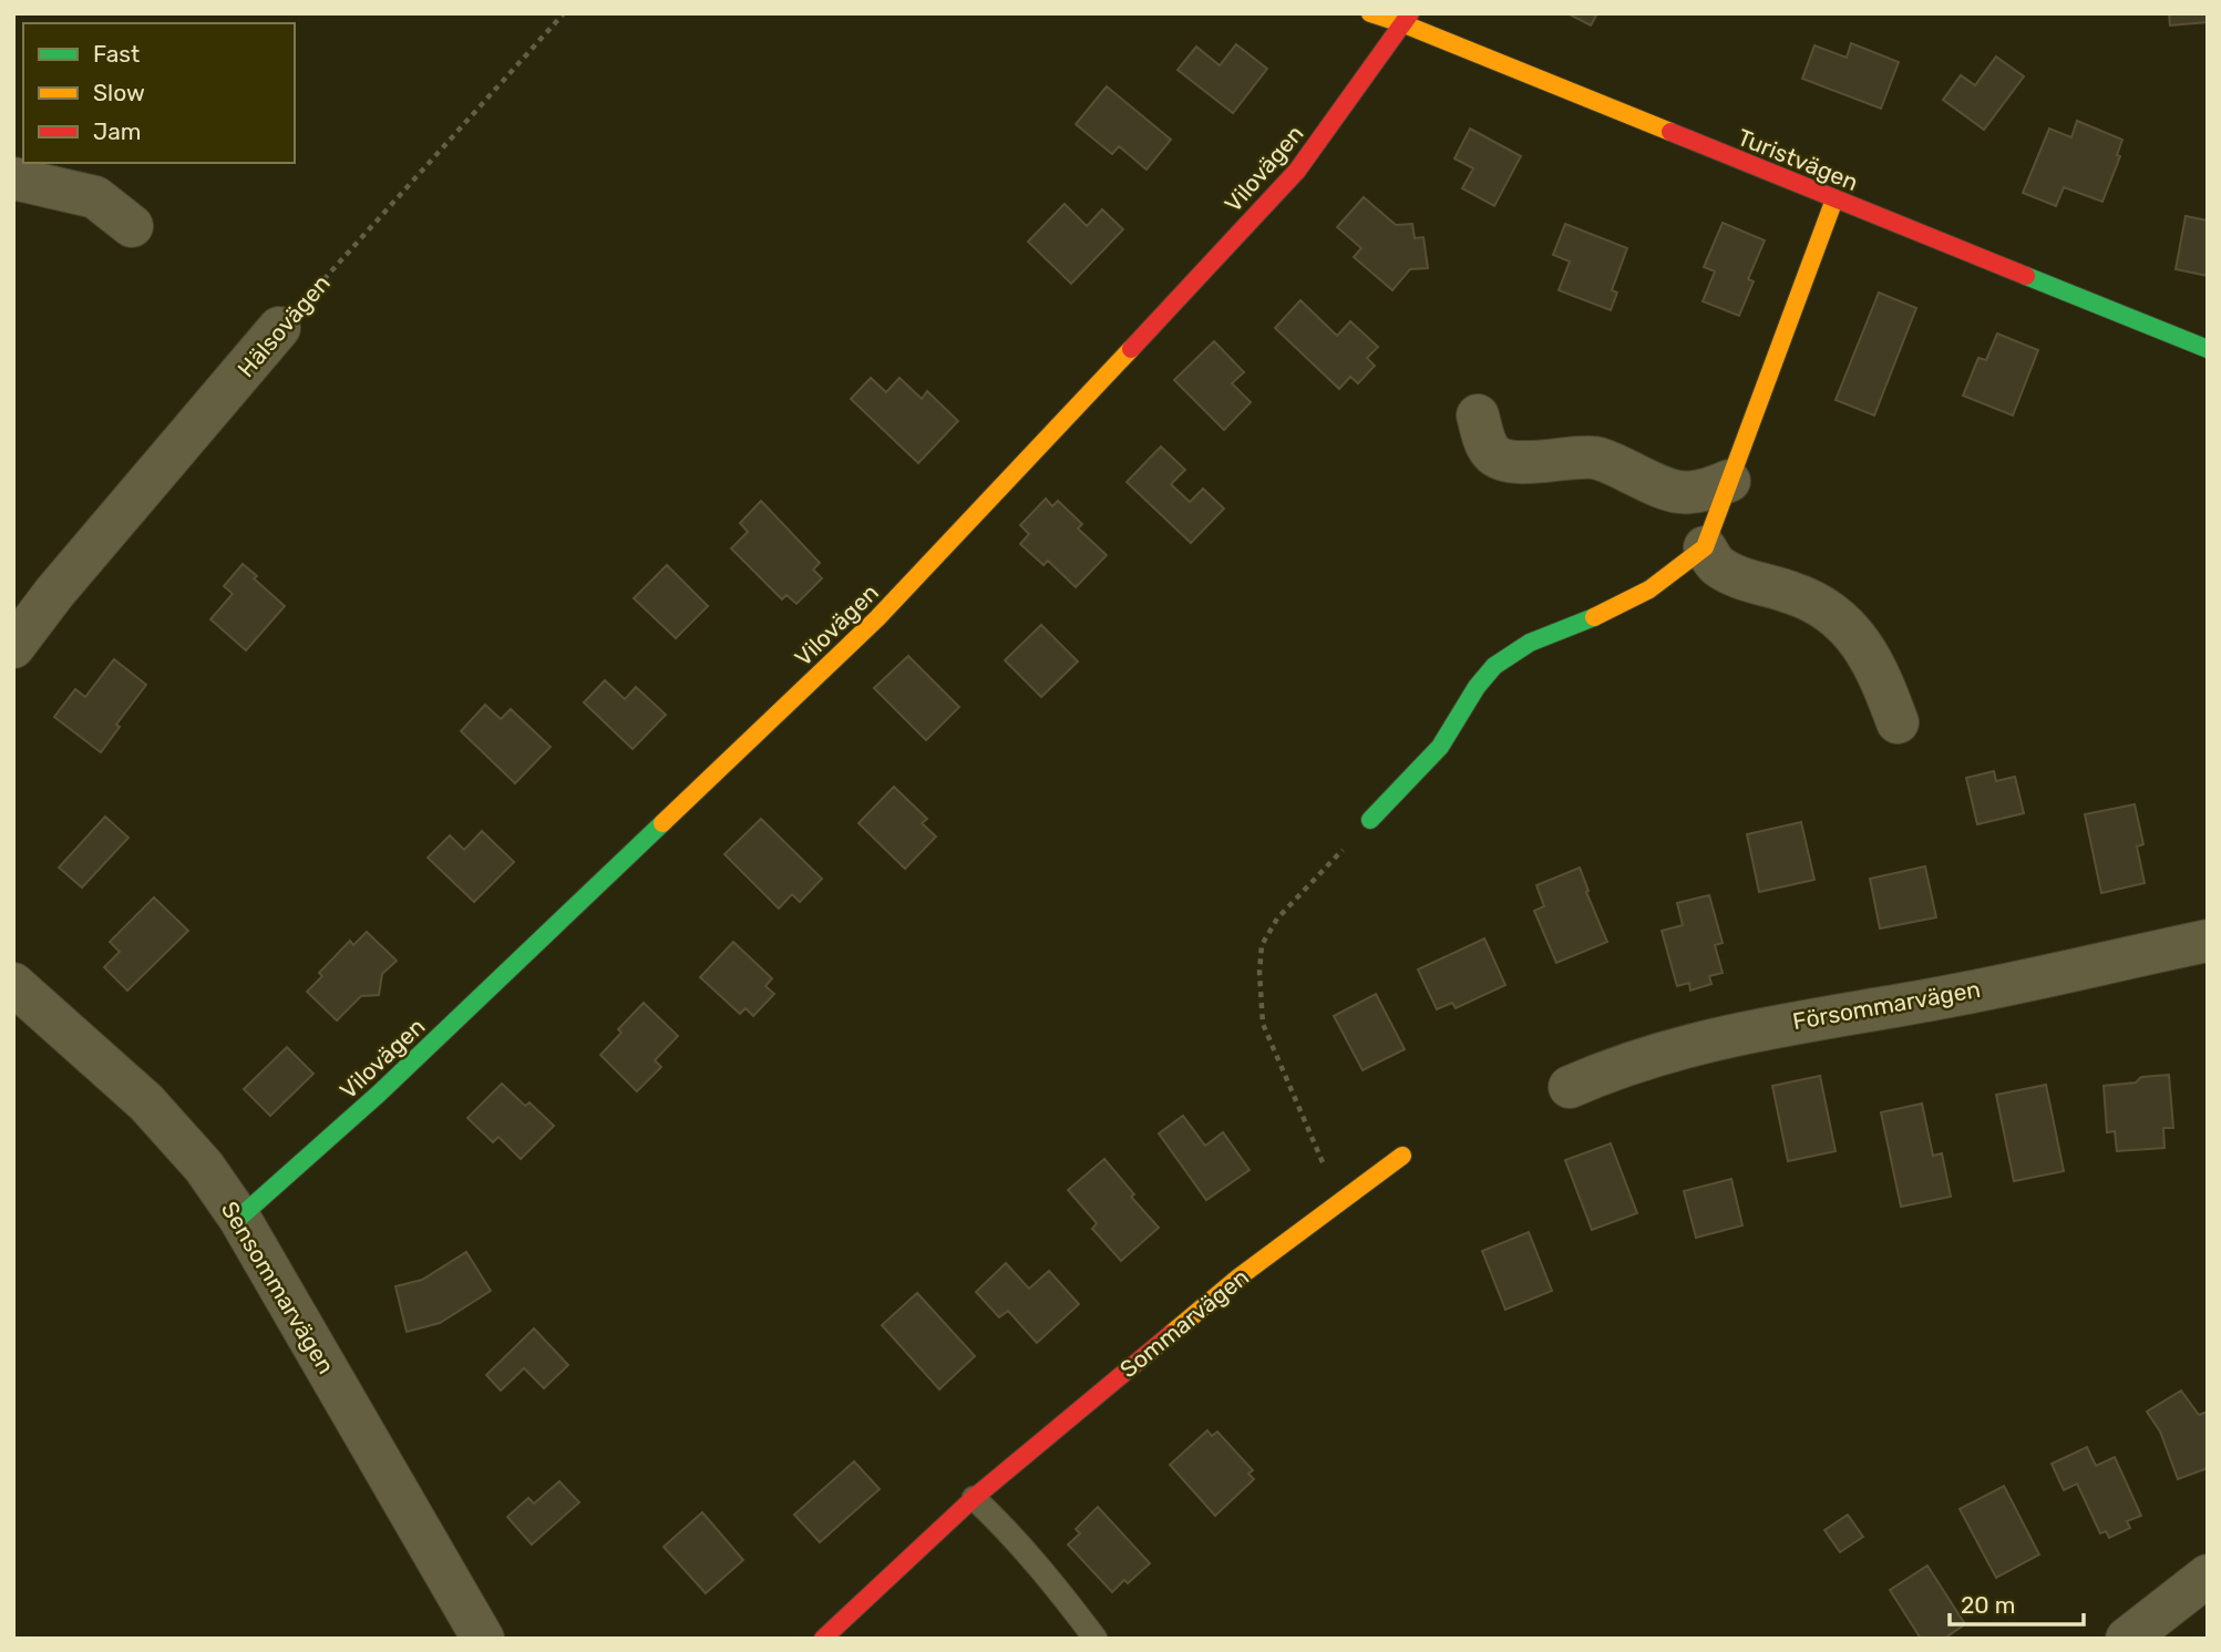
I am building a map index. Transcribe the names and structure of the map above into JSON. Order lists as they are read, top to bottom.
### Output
{
  "streets": {
    "street": [
      "Turistvägen",
      "Vilovägen",
      "Hälsovägen",
      "Försommarvägen",
      "Sensommarvägen",
      "Sommarvägen"
    ]
  },
  "crossings": [
    ["Turistvägen", "Vilovägen"],
    ["Vilovägen", "Sensommarvägen"]
  ],
  "legend": ["Fast", "Slow", "Jam"],
  "scale_bar": "20 m"
}
